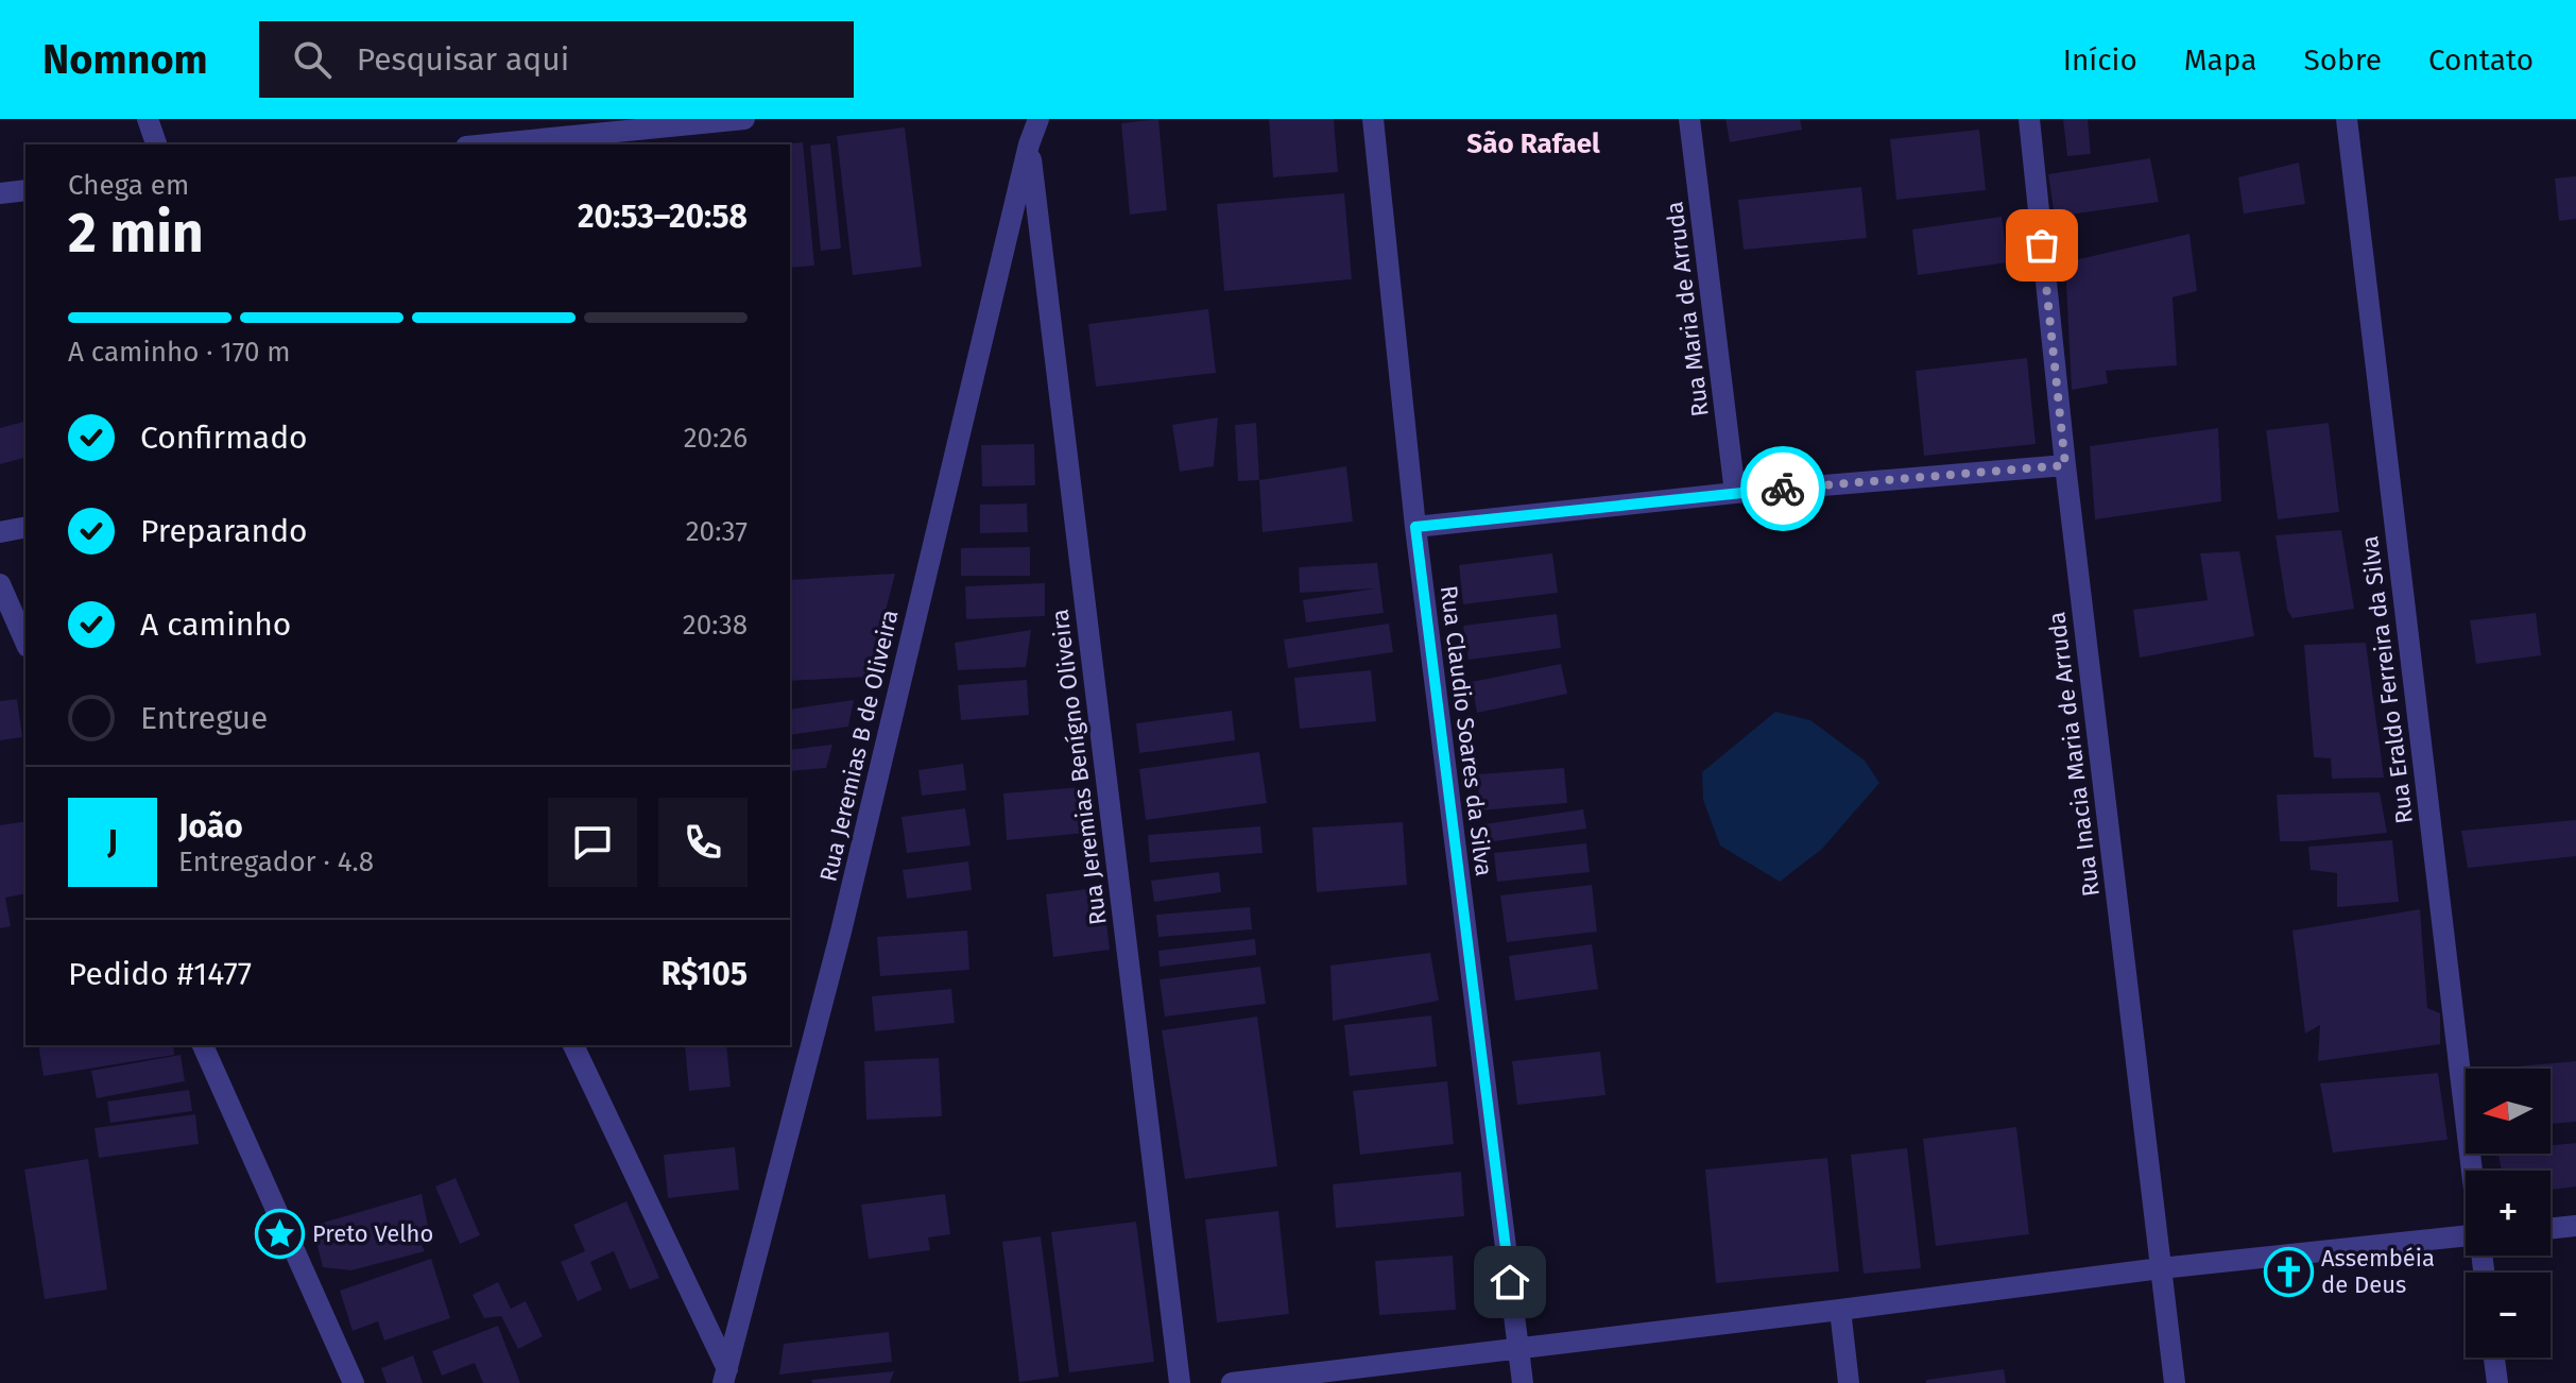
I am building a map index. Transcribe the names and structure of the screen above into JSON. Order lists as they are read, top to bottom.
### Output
{
  "streets": {
    "street": [
      "Rua Maria de Arruda",
      "Rua Eraldo Ferreira da Silva",
      "Rua Claudio Soares da Silva",
      "Rua Jeremias B de Oliveira",
      "Rua Inacia Maria de Arruda",
      "Rua Jeremias Benígno Oliveira"
    ]
  },
  "crossings": [
    ["Rua Jeremias B de Oliveira", "Rua Jeremias Benígno Oliveira"]
  ],
  "districts": ["São Rafael"],
  "places": {
    "place": ["Preto Velho"],
    "church": ["Assembéia de Deus"]
  },
  "north": "left",
  "page": {
    "header": "Nomnom",
    "search": "Pesquisar aqui",
    "nav": [
      "Início",
      "Mapa",
      "Sobre",
      "Contato"
    ],
    "heading": ["2 min", "Chega em", "20:53–20:58"],
    "panel": [
      "João",
      "Entregador · 4.8",
      "Pedido #1477",
      "R$105"
    ],
    "bar": "A caminho · 170 m",
    "list": [
      ["Confirmado", "20:26"],
      ["Preparando", "20:37"],
      ["A caminho", "20:38"],
      "Entregue"
    ],
    "round": "J",
    "map_buttons": ["+", "−"]
  }
}
